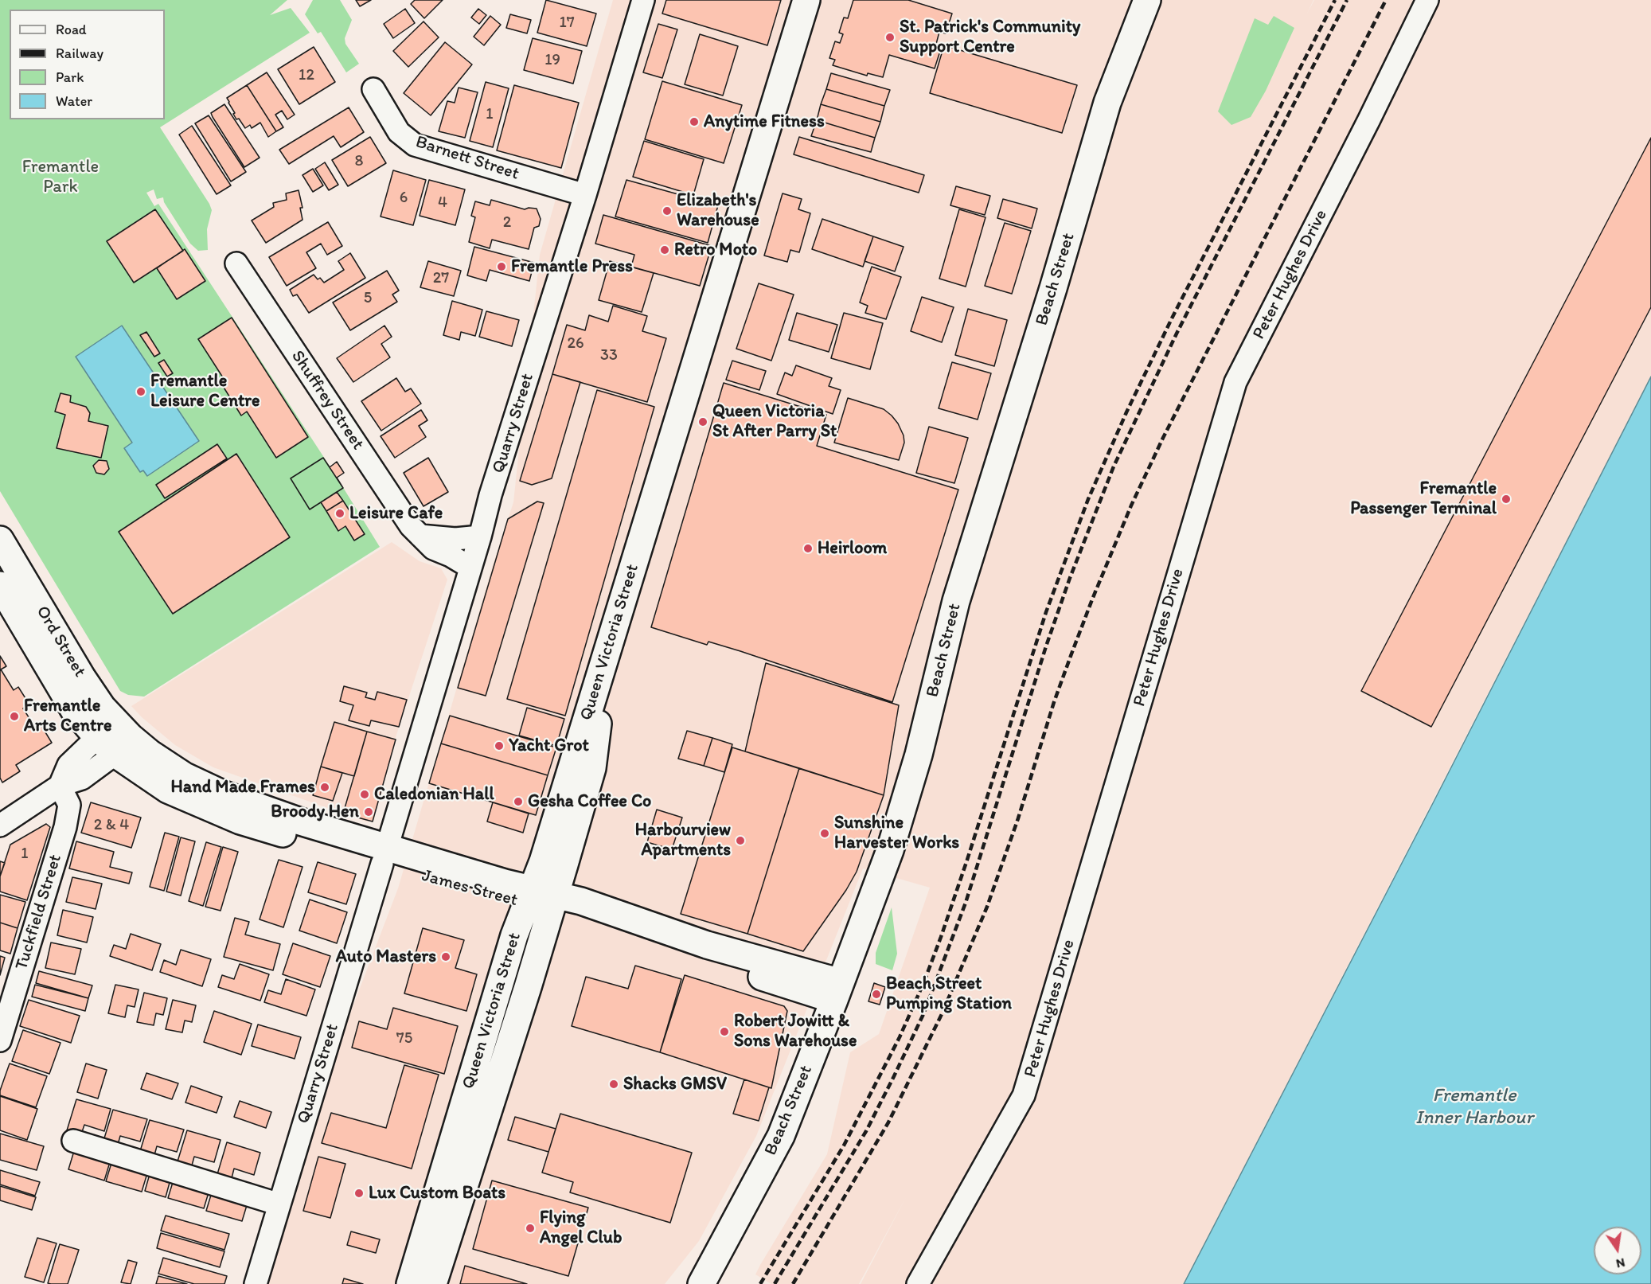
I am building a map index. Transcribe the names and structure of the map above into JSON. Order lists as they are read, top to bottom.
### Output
{
  "streets": {
    "street": [
      "Barnett Street",
      "Peter Hughes Drive",
      "Beach Street",
      "Shuffrey Street",
      "Quarry Street",
      "Ord Street",
      "Queen Victoria Street",
      "James Street",
      "Tuckfield Street"
    ]
  },
  "crossings": [
    ["Barnett Street", "Quarry Street"],
    ["Beach Street", "James Street"],
    ["Shuffrey Street", "Quarry Street"],
    ["Quarry Street", "James Street"],
    ["Ord Street", "James Street"],
    ["Queen Victoria Street", "James Street"]
  ],
  "water": ["Fremantle Inner Harbour"],
  "parks": ["Fremantle Park"],
  "places": [
    "St. Patrick's Community Support Centre",
    "Anytime Fitness",
    "Elizabeth's Warehouse",
    "Retro Moto",
    "Fremantle Press",
    "Fremantle Leisure Centre",
    "Queen Victoria St After Parry St",
    "Fremantle Passenger Terminal",
    "Leisure Cafe",
    "Heirloom",
    "Fremantle Arts Centre",
    "Yacht Grot",
    "Hand Made Frames",
    "Caledonian Hall",
    "Gesha Coffee Co",
    "Broody Hen",
    "Sunshine Harvester Works",
    "Harbourview Apartments",
    "Auto Masters",
    "Beach Street Pumping Station",
    "Robert Jowitt & Sons Warehouse",
    "Shacks GMSV",
    "Lux Custom Boats",
    "Flying Angel Club"
  ],
  "house_numbers": [
    "17",
    "19",
    "12",
    "1",
    "8",
    "6",
    "4",
    "2",
    "27",
    "5",
    "26",
    "33",
    "2 & 4",
    "1",
    "75"
  ],
  "legend": [
    "Road",
    "Railway",
    "Park",
    "Water"
  ],
  "north": "bottom"
}
